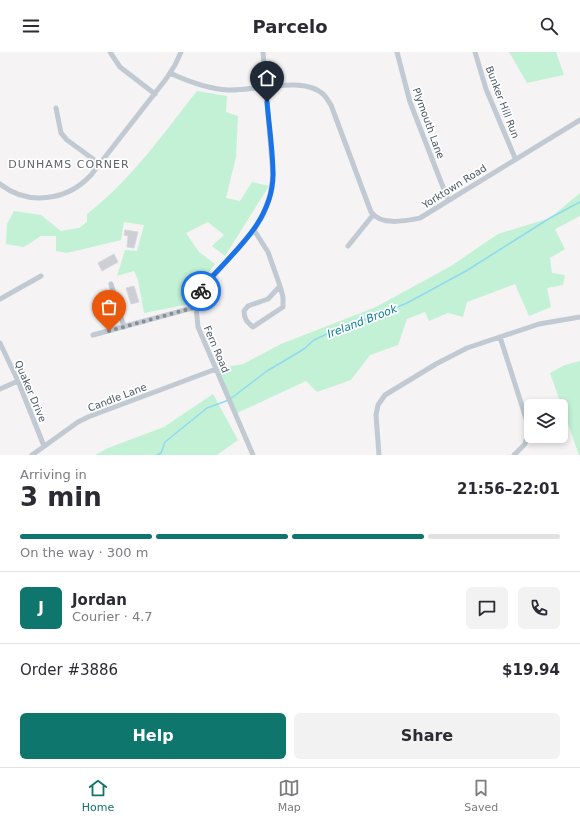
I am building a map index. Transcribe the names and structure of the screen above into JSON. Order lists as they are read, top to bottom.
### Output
{
  "streets": {
    "street": [
      "Bunker Hill Run",
      "Plymouth Lane",
      "Yorktown Road",
      "Fern Road",
      "Quaker Drive",
      "Candle Lane"
    ]
  },
  "crossings": [
    ["Bunker Hill Run", "Yorktown Road"],
    ["Plymouth Lane", "Yorktown Road"],
    ["Fern Road", "Candle Lane"],
    ["Quaker Drive", "Candle Lane"]
  ],
  "districts": ["DUNHAMS CORNER"],
  "water": ["Ireland Brook"],
  "page": {
    "header": "Parcelo",
    "heading": ["3 min", "Arriving in", "21:56–22:01"],
    "panel": [
      "Jordan",
      "Courier · 4.7",
      "Order #3886",
      "$19.94"
    ],
    "bar": "On the way · 300 m",
    "round": "J",
    "buttons": ["Help", "Share"],
    "tabs": ["Home", "Map", "Saved"]
  }
}
